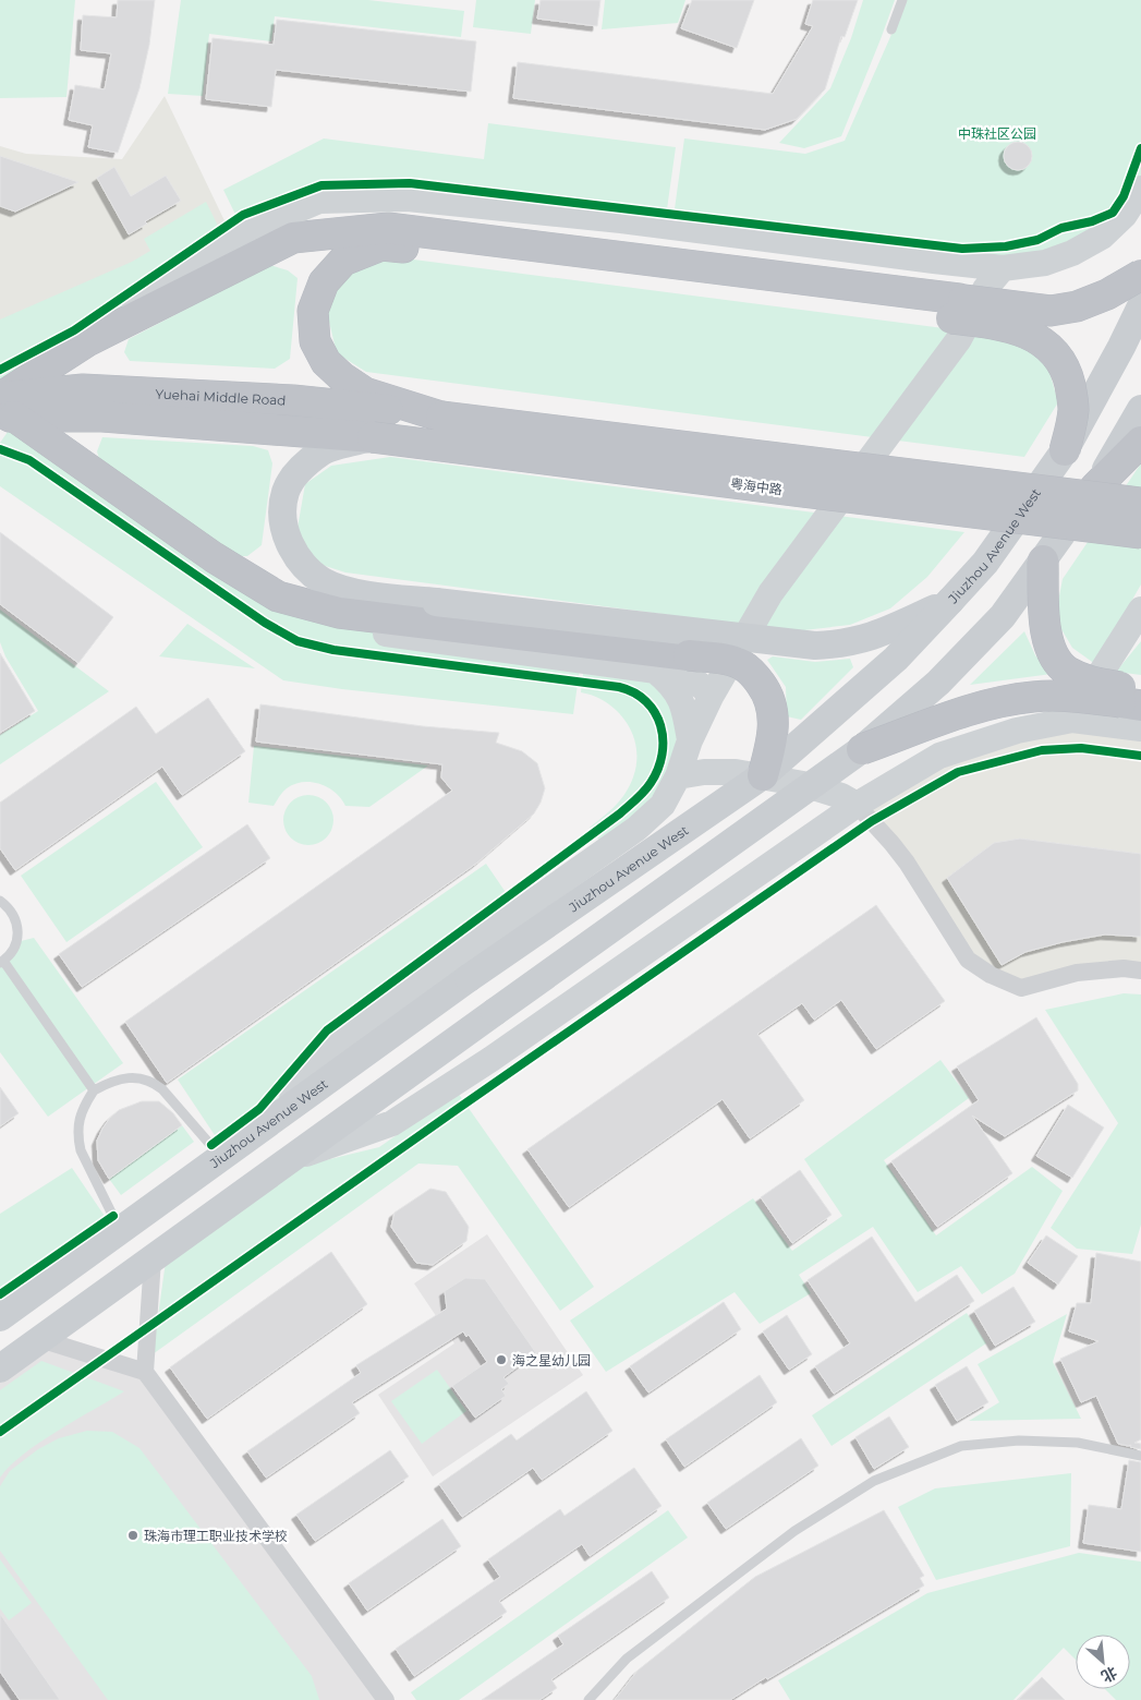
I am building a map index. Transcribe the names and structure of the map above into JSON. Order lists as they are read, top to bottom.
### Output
{
  "streets": {
    "highway": ["Yuehai Middle Road", "粤海中路"],
    "main road": ["Jiuzhou Avenue West"]
  },
  "crossings": [
    ["Yuehai Middle Road", "粤海中路"]
  ],
  "parks": ["中珠社区公园"],
  "places": ["海之星幼儿园", "珠海市理工职业技术学校"],
  "north": "bottom right"
}
